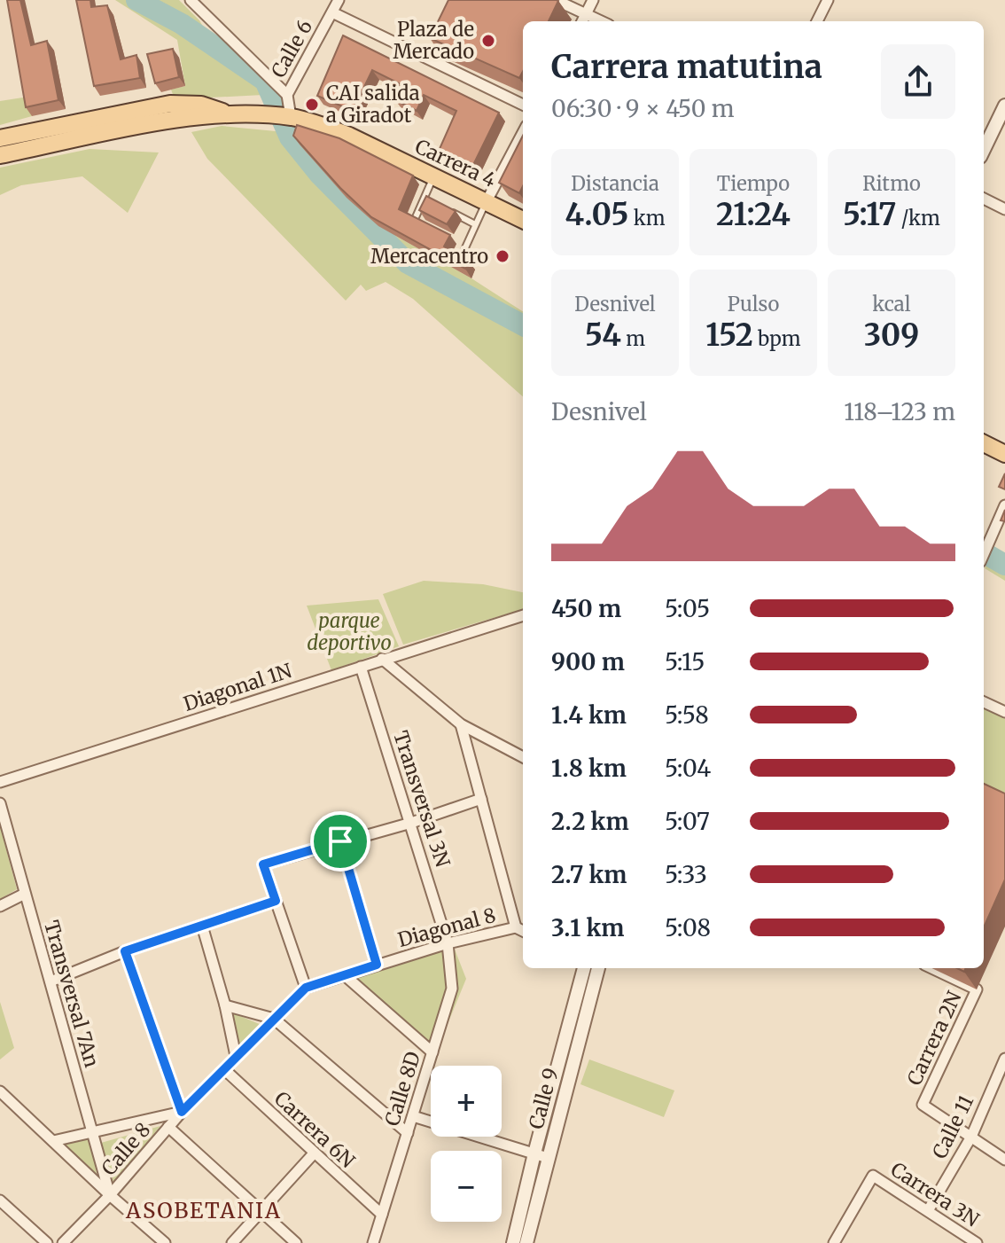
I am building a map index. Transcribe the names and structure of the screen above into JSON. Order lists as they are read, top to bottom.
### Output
{
  "streets": {
    "main road": ["Carrera 4"],
    "street": [
      "Calle 6",
      "Diagonal 1N",
      "Transversal 3N",
      "Diagonal 8",
      "Transversal 7An",
      "Carrera 2N",
      "Calle 8D",
      "Calle 9",
      "Calle 11",
      "Carrera 6N",
      "Calle 8",
      "Carrera 3N"
    ]
  },
  "crossings": [
    ["Calle 6", "Carrera 4"],
    ["Diagonal 1N", "Transversal 3N"],
    ["Transversal 3N", "Diagonal 8"],
    ["Transversal 3N", "Calle 8D"],
    ["Diagonal 8", "Calle 8D"],
    ["Diagonal 8", "Calle 8"],
    ["Transversal 7An", "Calle 8"],
    ["Carrera 2N", "Calle 11"],
    ["Calle 8D", "Carrera 6N"],
    ["Calle 11", "Carrera 3N"],
    ["Carrera 6N", "Calle 8"]
  ],
  "districts": ["ASOBETANIA"],
  "parks": ["parque deportivo"],
  "places": ["Plaza de Mercado", "CAI salida a Giradot", "Mercacentro"],
  "page": {
    "heading": ["Carrera matutina", "06:30 · 9 × 450 m"],
    "stats": [
      ["Distancia", "4.05 km"],
      ["Tiempo", "21:24"],
      ["Ritmo", "5:17 /km"],
      ["Desnivel", "54 m"],
      ["Pulso", "152 bpm"],
      ["kcal", "309"]
    ],
    "chart": ["Desnivel", "118–123 m"],
    "list": [
      {
        "name": "450 m",
        "note": "5:05"
      },
      {
        "name": "900 m",
        "note": "5:15"
      },
      {
        "name": "1.4 km",
        "note": "5:58"
      },
      {
        "name": "1.8 km",
        "note": "5:04"
      },
      {
        "name": "2.2 km",
        "note": "5:07"
      },
      {
        "name": "2.7 km",
        "note": "5:33"
      },
      {
        "name": "3.1 km",
        "note": "5:08"
      }
    ],
    "map_buttons": ["+", "−"]
  }
}
